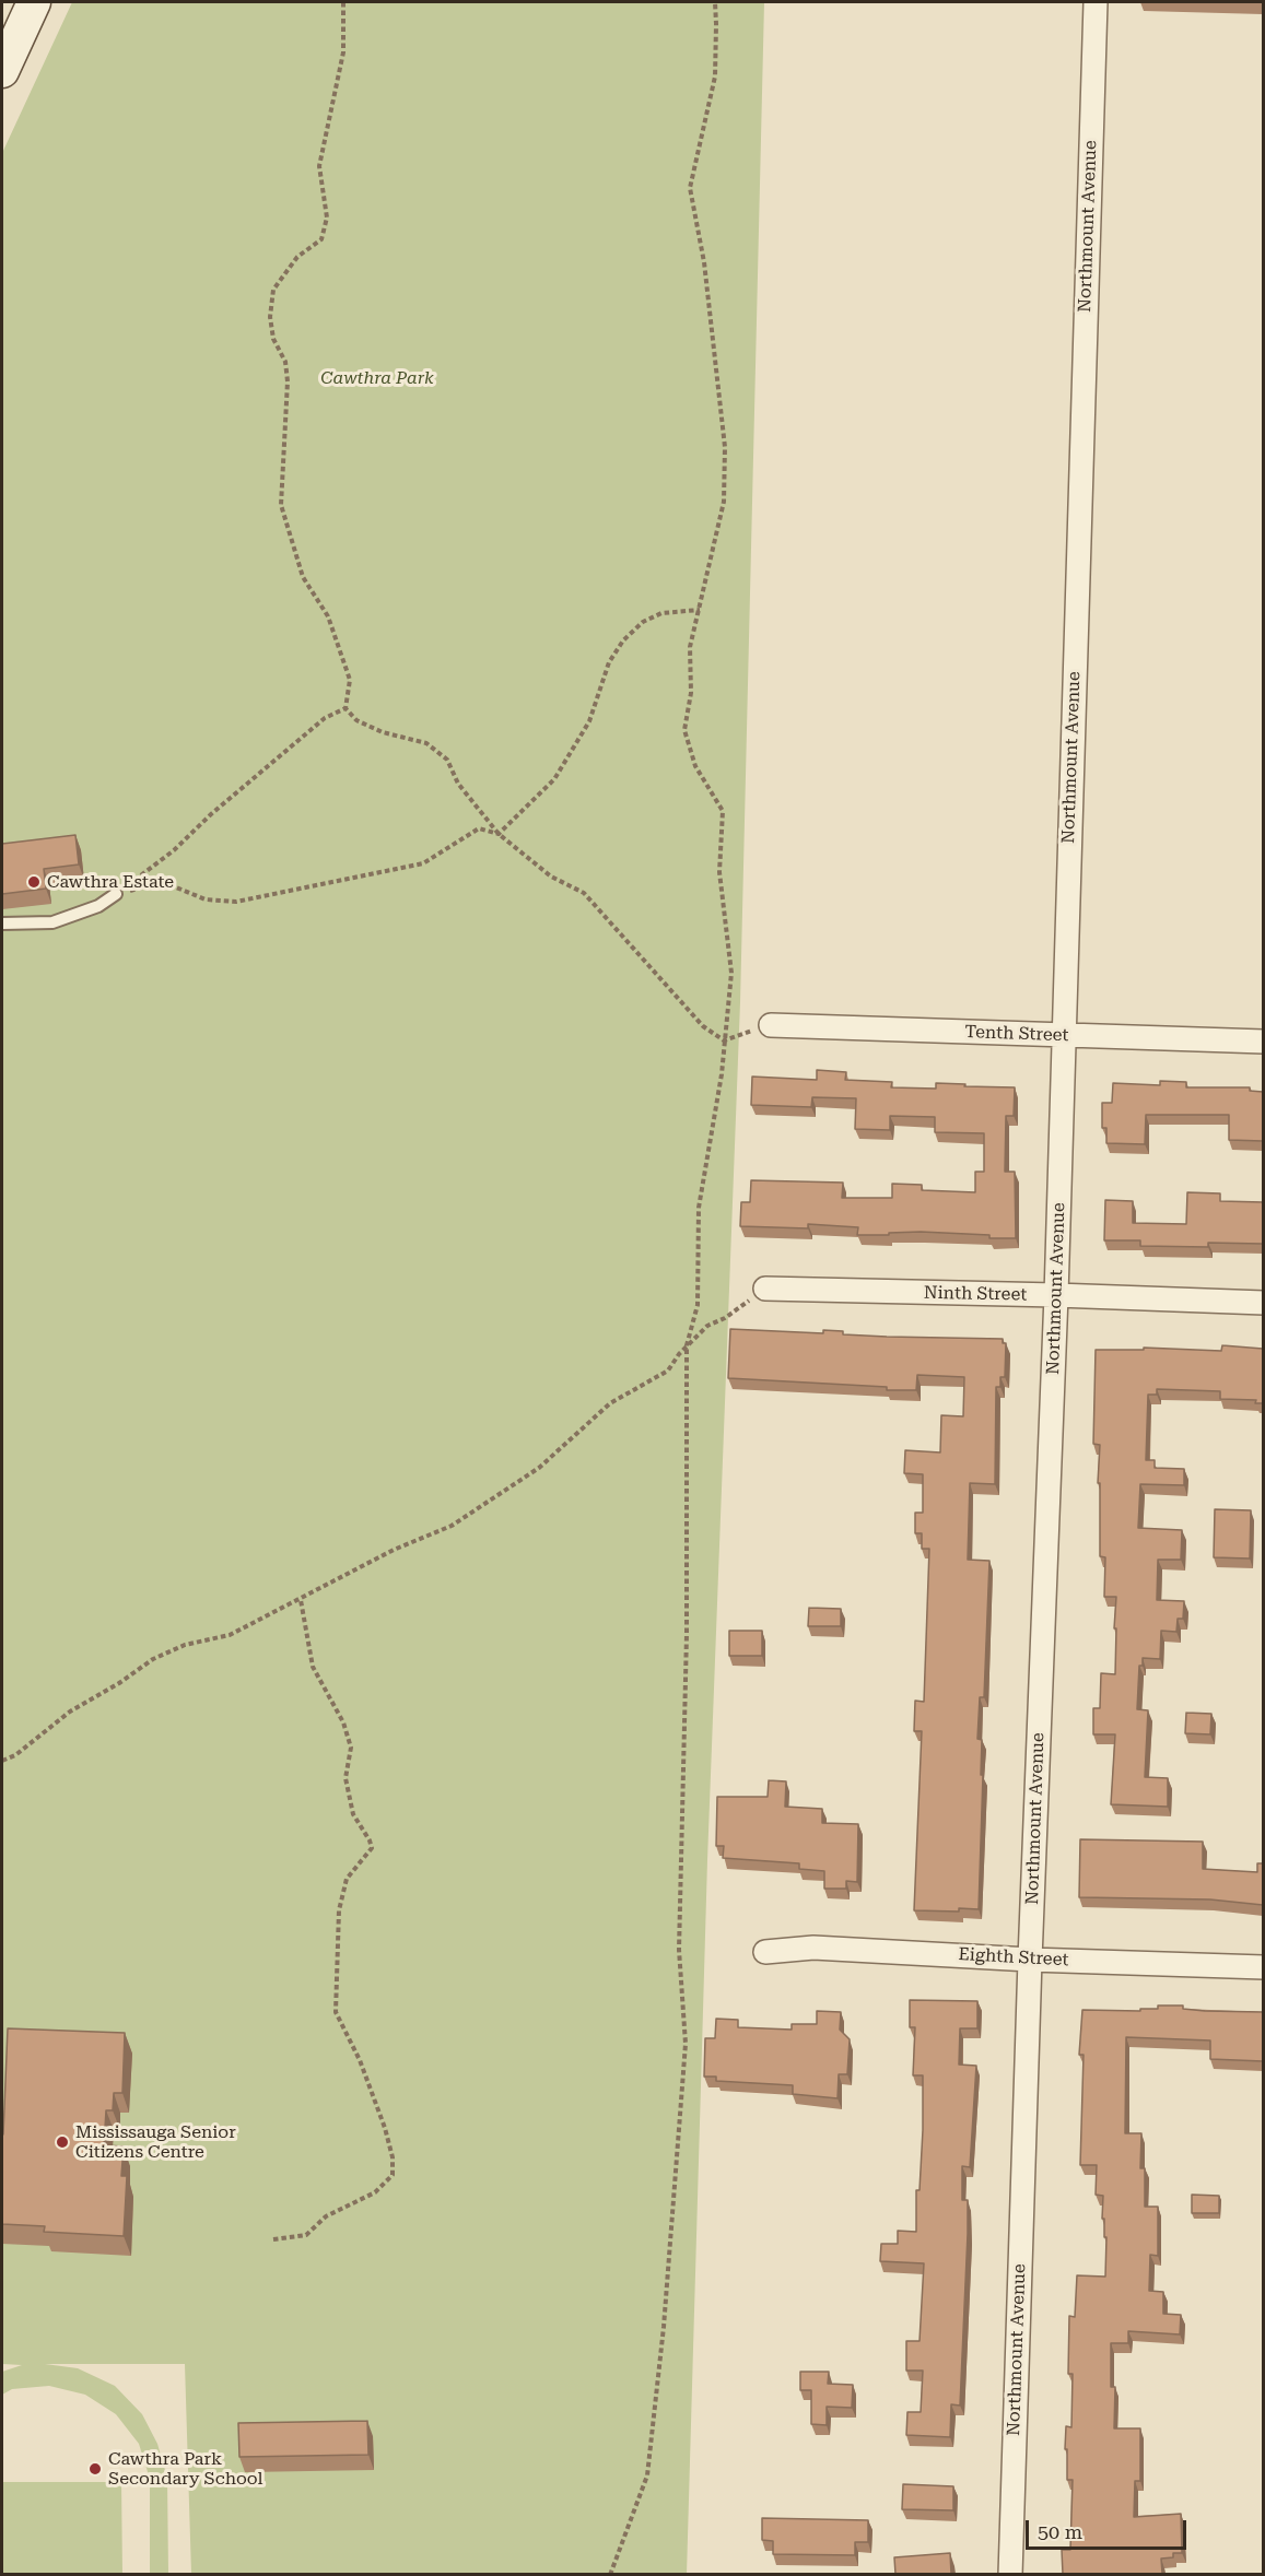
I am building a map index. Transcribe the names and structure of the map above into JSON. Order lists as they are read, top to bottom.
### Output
{
  "streets": {
    "street": [
      "Northmount Avenue",
      "Tenth Street",
      "Ninth Street",
      "Eighth Street"
    ]
  },
  "crossings": [
    ["Northmount Avenue", "Tenth Street"],
    ["Northmount Avenue", "Ninth Street"],
    ["Northmount Avenue", "Eighth Street"]
  ],
  "parks": ["Cawthra Park"],
  "places": ["Cawthra Estate", "Mississauga Senior Citizens Centre", "Cawthra Park Secondary School"],
  "scale_bar": "50 m"
}
